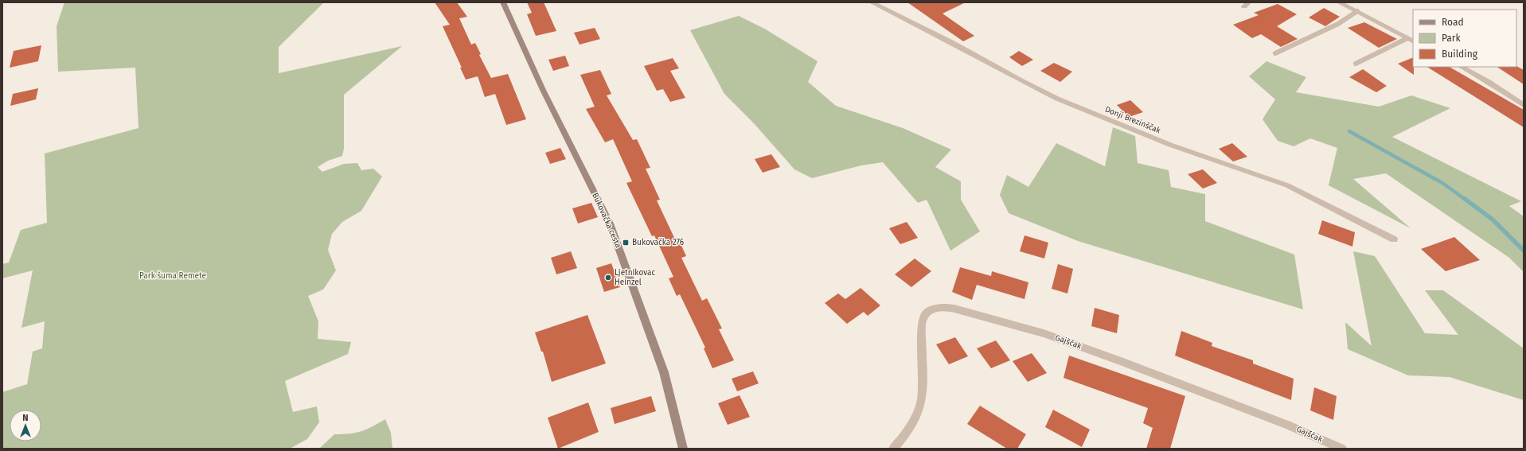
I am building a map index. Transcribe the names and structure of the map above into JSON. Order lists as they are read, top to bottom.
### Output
{
  "streets": {
    "main road": ["Bukovačka cesta"],
    "street": ["Donji Brezinščak", "Gajščak"]
  },
  "parks": ["Park šuma Remete"],
  "places": {
    "transit": ["Bukovačka 276"],
    "other": ["Ljetnikovac Heinzel"]
  },
  "legend": ["Road", "Park", "Building"],
  "north": "top"
}
